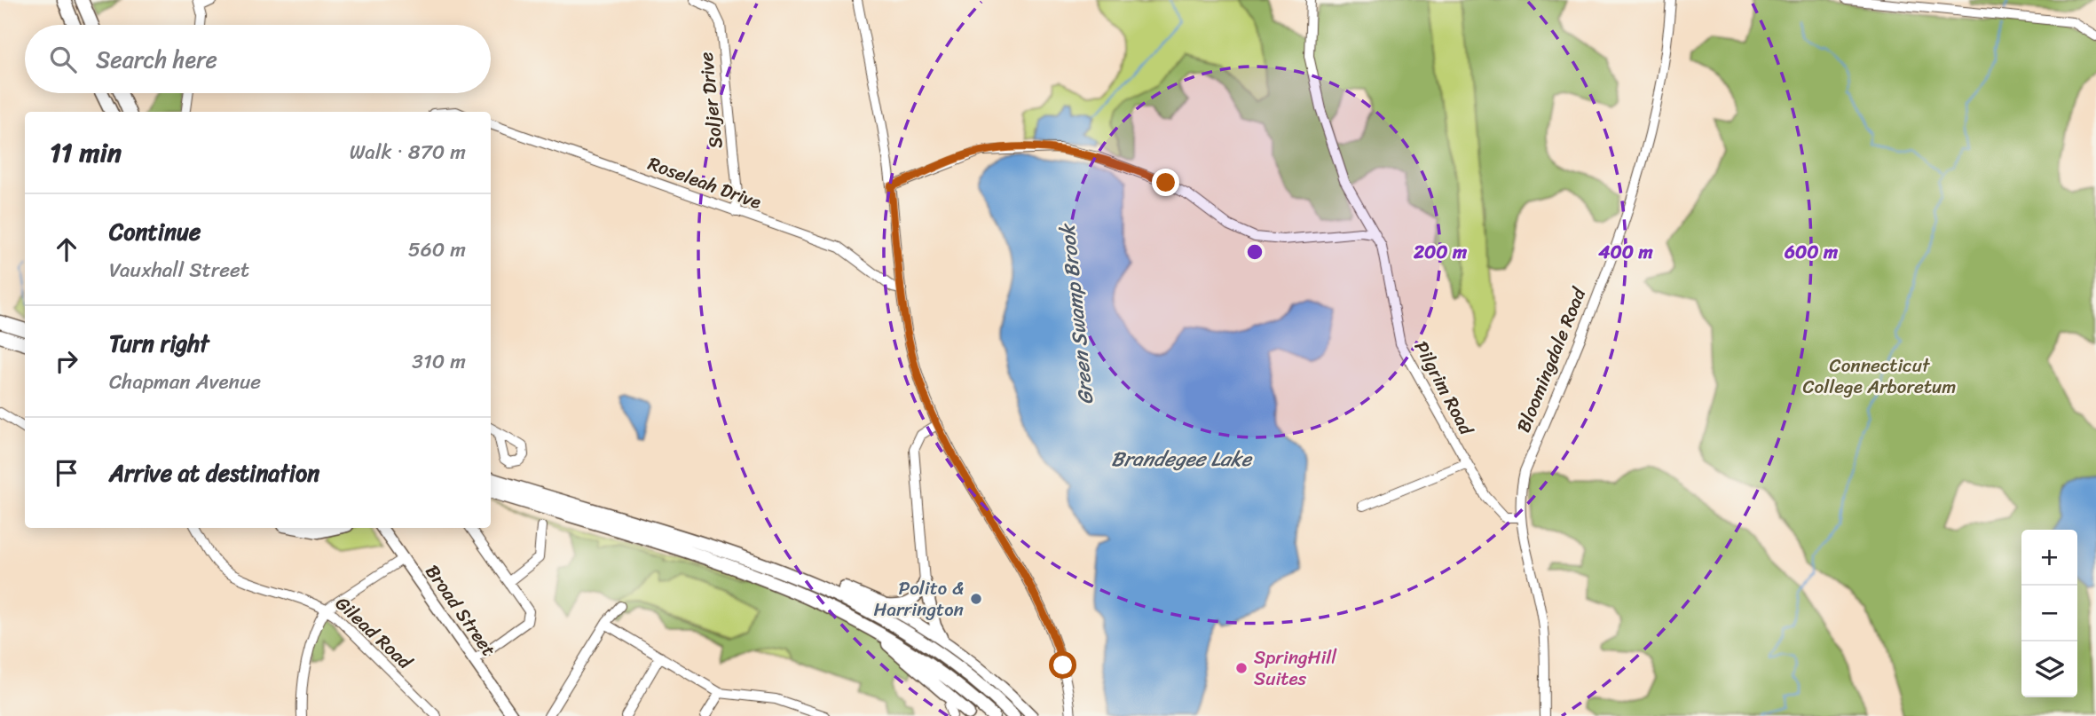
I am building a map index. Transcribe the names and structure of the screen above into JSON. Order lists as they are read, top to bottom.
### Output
{
  "streets": {
    "main road": ["Broad Street"],
    "street": [
      "Soljer Drive",
      "Roseleah Drive",
      "Bloomingdale Road",
      "Pilgrim Road",
      "Gilead Road"
    ]
  },
  "crossings": [
    ["Soljer Drive", "Roseleah Drive"],
    ["Bloomingdale Road", "Pilgrim Road"]
  ],
  "water": ["Green Swamp Brook", "Brandegee Lake"],
  "parks": ["Connecticut College Arboretum"],
  "places": ["Polito & Harrington", "SpringHill Suites"],
  "page": {
    "search": "Search here",
    "heading": ["11 min", "Walk · 870 m"],
    "list": [
      ["Continue", "Vauxhall Street", "560 m"],
      ["Turn right", "Chapman Avenue", "310 m"],
      "Arrive at destination"
    ],
    "map_buttons": ["+", "−"]
  },
  "rings": ["200 m", "400 m", "600 m"]
}
